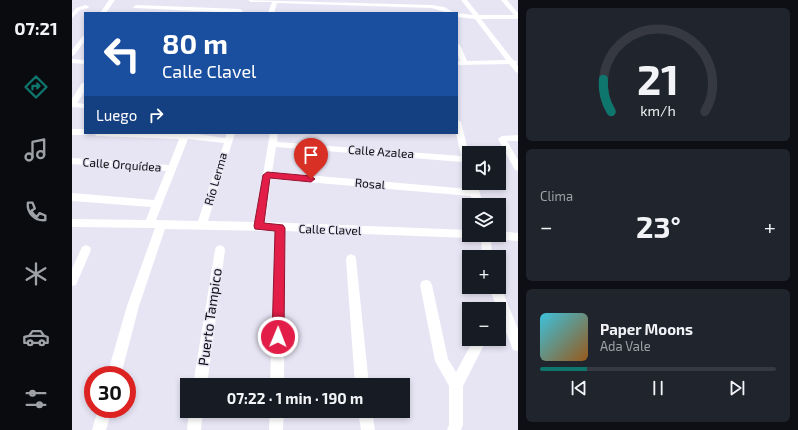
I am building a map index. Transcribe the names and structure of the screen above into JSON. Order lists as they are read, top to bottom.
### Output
{
  "streets": {
    "street": [
      "Calle Azalea",
      "Calle Orquídea",
      "Río Lerma",
      "Rosal",
      "Calle Clavel",
      "Puerto Tampico"
    ]
  },
  "crossings": [
    ["Río Lerma", "Calle Clavel"]
  ],
  "page": {
    "tabs": "07:21",
    "turn": ["80 m", "Calle Clavel"],
    "then": "Luego",
    "map_buttons": ["+", "−"],
    "tile": "Clima",
    "heat": ["−", "23°", "+"],
    "song": ["Paper Moons", "Ada Vale"],
    "limit": "30",
    "trip": "07:22 · 1 min · 190 m",
    "gauge": ["21", "km/h"]
  }
}
